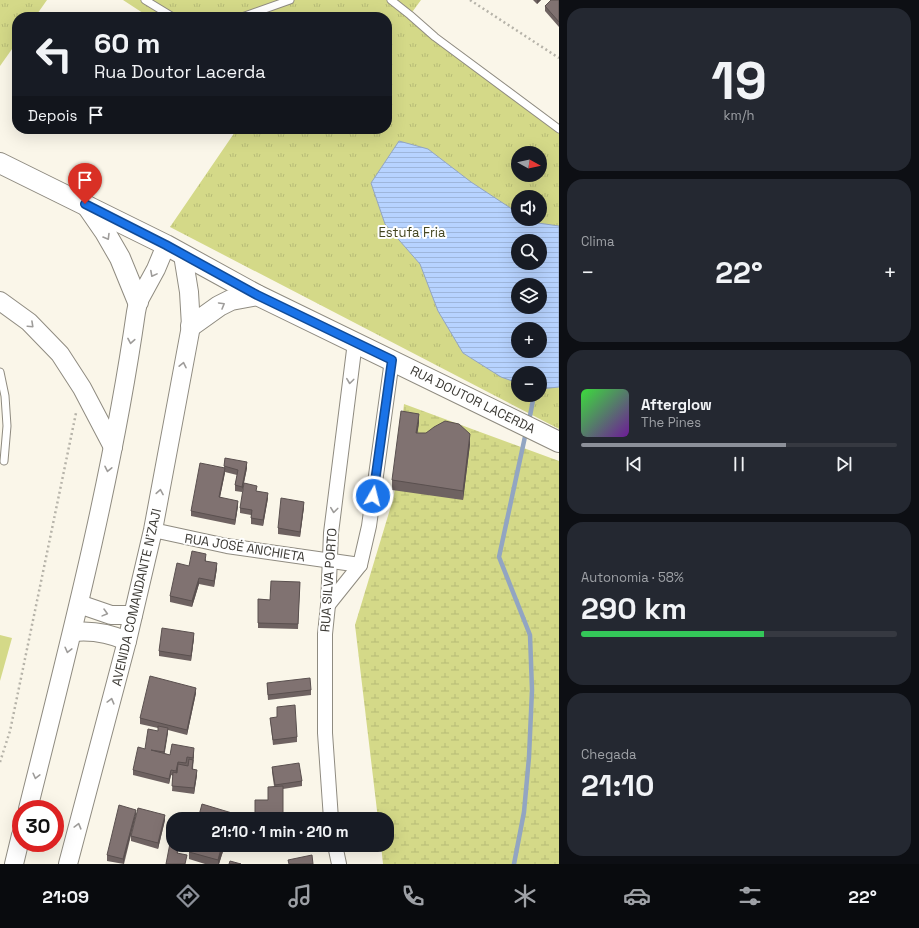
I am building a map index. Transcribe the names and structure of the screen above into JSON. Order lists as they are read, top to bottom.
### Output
{
  "streets": {
    "main road": ["RUA DOUTOR LACERDA"],
    "street": ["RUA JOSÉ ANCHIETA", "RUA SILVA PORTO", "AVENIDA COMANDANTE N'ZAJI"]
  },
  "crossings": [
    ["RUA DOUTOR LACERDA", "RUA SILVA PORTO"],
    ["RUA DOUTOR LACERDA", "AVENIDA COMANDANTE N'ZAJI"],
    ["RUA JOSÉ ANCHIETA", "RUA SILVA PORTO"],
    ["RUA JOSÉ ANCHIETA", "AVENIDA COMANDANTE N'ZAJI"]
  ],
  "parks": ["Estufa Fria"],
  "north": "right",
  "page": {
    "tile": [
      ["19", "km/h"],
      "Clima",
      ["Autonomia · 58%", "290 km"],
      ["Chegada", "21:10"]
    ],
    "turn": ["60 m", "Rua Doutor Lacerda"],
    "then": "Depois",
    "map_buttons": ["+", "−"],
    "heat": ["−", "22°", "+"],
    "song": ["Afterglow", "The Pines"],
    "limit": "30",
    "trip": "21:10 · 1 min · 210 m",
    "tabs": ["21:09", "22°"]
  }
}
